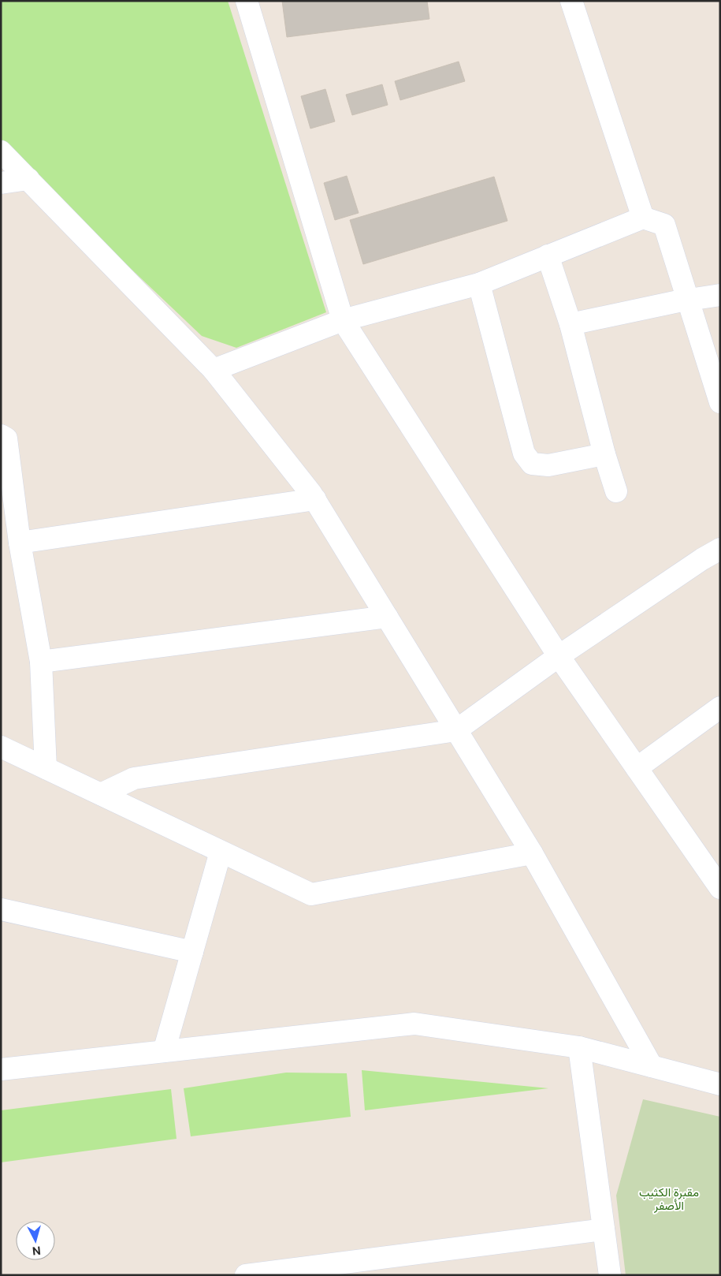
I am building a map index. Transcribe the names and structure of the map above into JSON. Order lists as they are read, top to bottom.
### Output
{
  "parks": ["مقبرة الكثيب الأصفر"],
  "north": "bottom"
}
